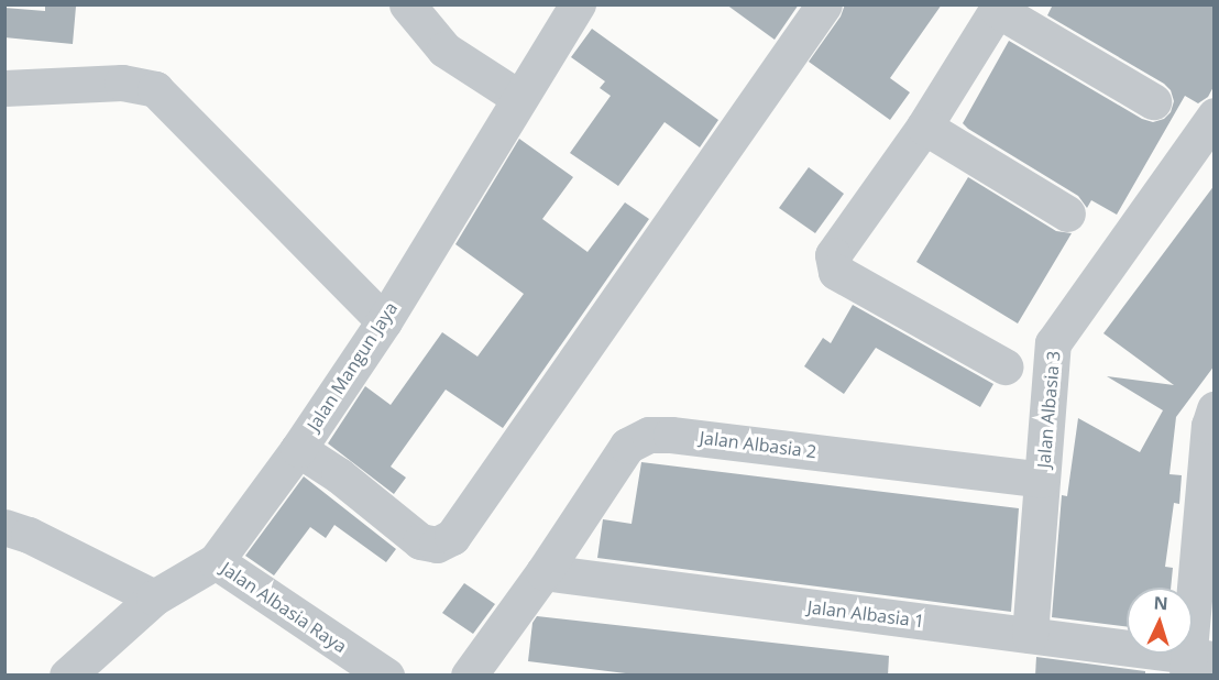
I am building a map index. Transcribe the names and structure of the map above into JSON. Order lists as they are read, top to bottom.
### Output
{
  "streets": {
    "street": [
      "Jalan Mangun Jaya",
      "Jalan Albasia 3",
      "Jalan Albasia 2",
      "Jalan Albasia Raya",
      "Jalan Albasia 1"
    ]
  },
  "crossings": [
    ["Jalan Mangun Jaya", "Jalan Albasia Raya"],
    ["Jalan Albasia 3", "Jalan Albasia 2"],
    ["Jalan Albasia 3", "Jalan Albasia 1"],
    ["Jalan Albasia 2", "Jalan Albasia 1"]
  ],
  "north": "top"
}
